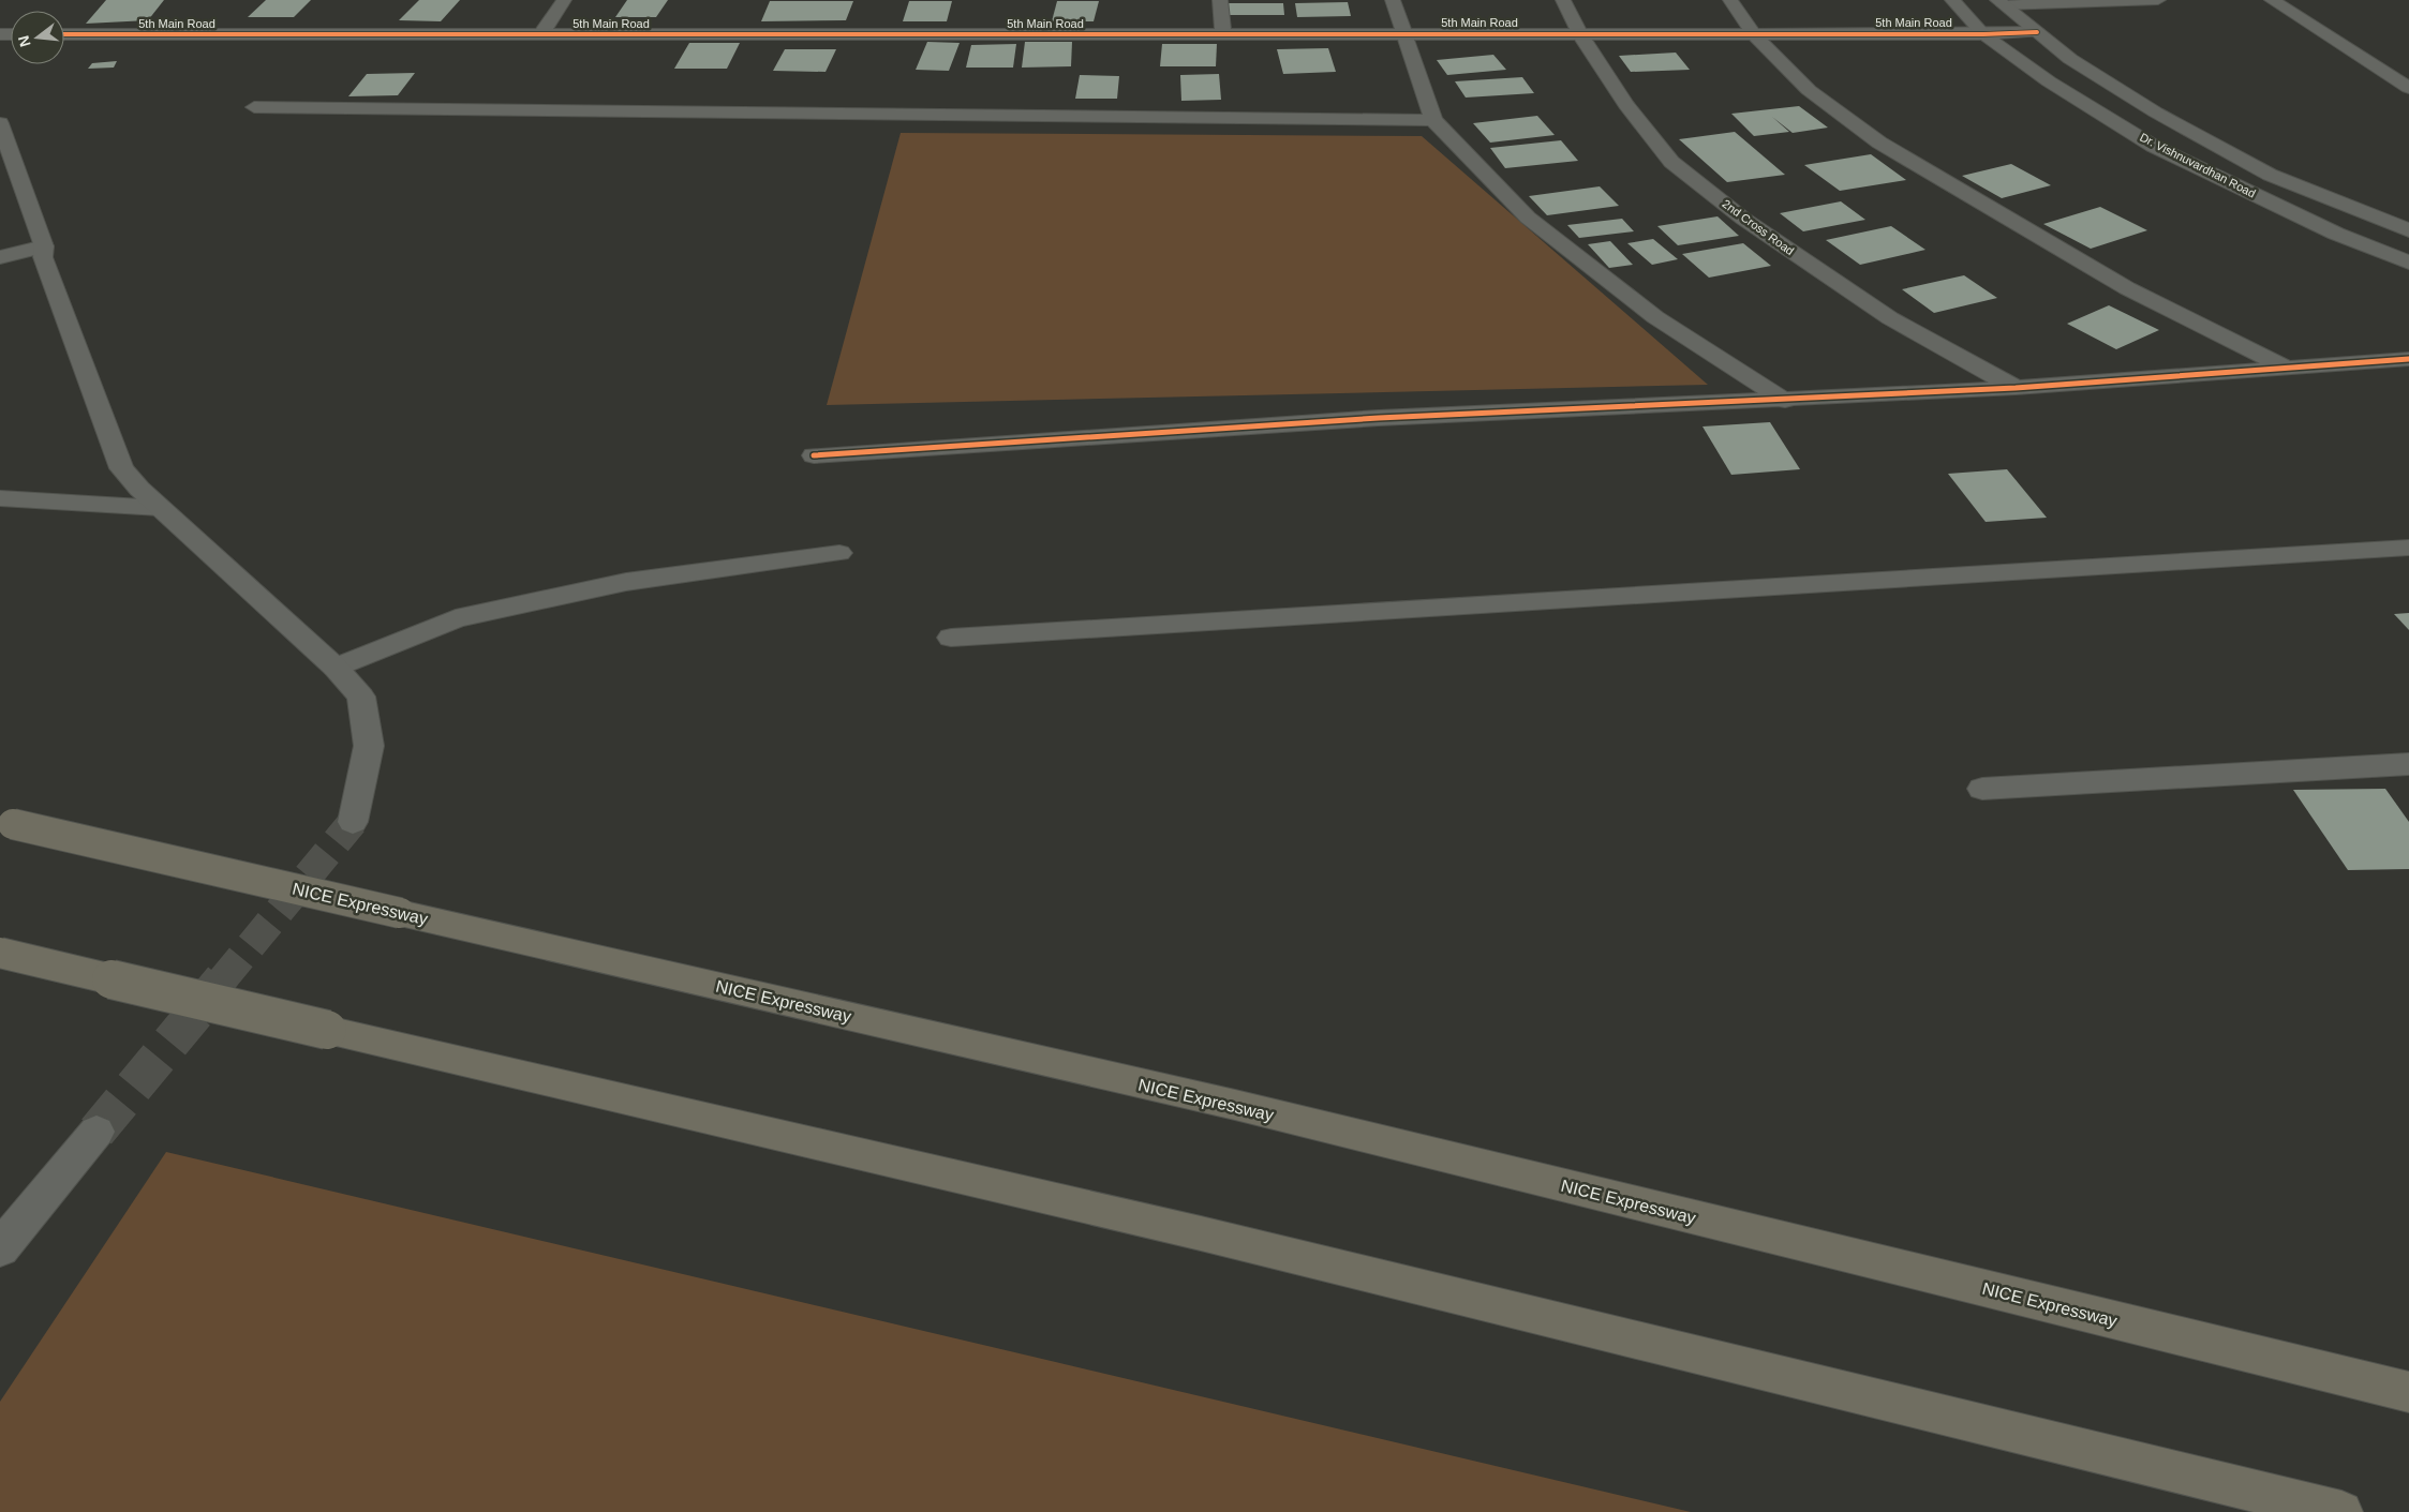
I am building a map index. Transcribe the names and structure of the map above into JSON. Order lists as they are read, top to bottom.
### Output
{
  "streets": {
    "highway": ["NICE Expressway"],
    "street": ["5th Main Road", "Dr. Vishnuvardhan Road", "2nd Cross Road"]
  },
  "crossings": [
    ["5th Main Road", "Dr. Vishnuvardhan Road"],
    ["5th Main Road", "2nd Cross Road"]
  ],
  "north": "left"
}
